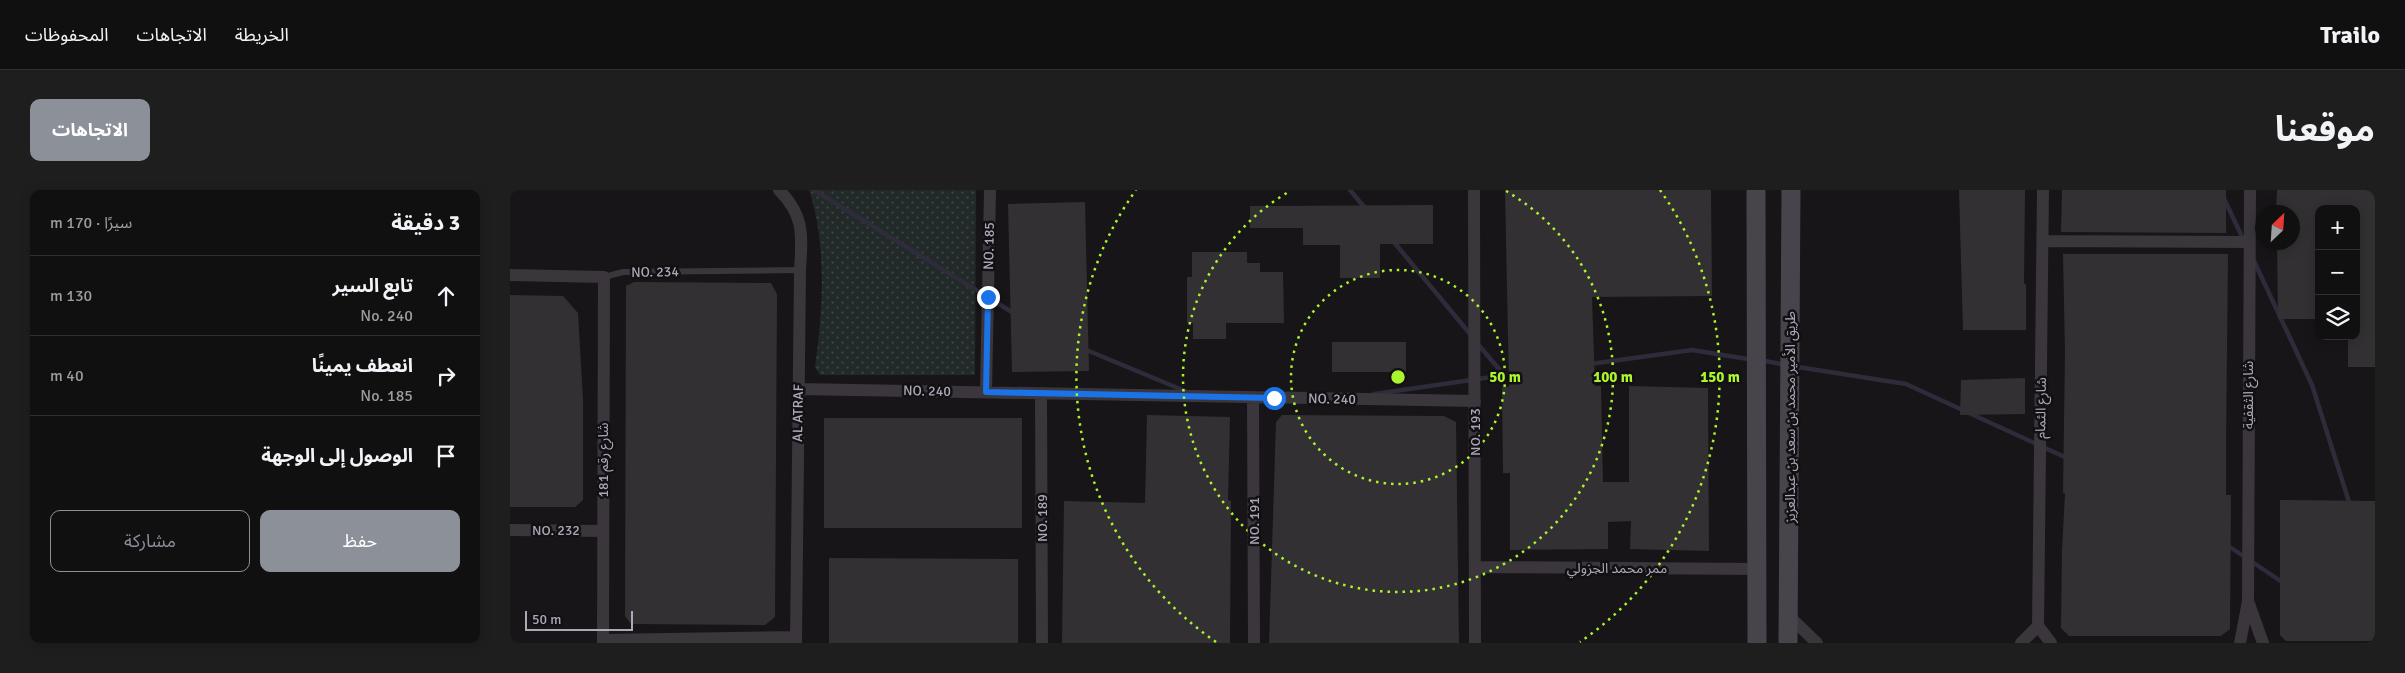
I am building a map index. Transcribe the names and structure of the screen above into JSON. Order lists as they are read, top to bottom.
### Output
{
  "streets": {
    "main road": ["طريق الأمير محمد بن سعد بن عبدالعزيز"],
    "street": [
      "NO. 185",
      "NO. 234",
      "NO. 240",
      "شارع الثقفية",
      "شارع الثمام",
      "AL ATRAF",
      "NO. 193",
      "شارع رقم 181",
      "NO. 189",
      "NO. 191",
      "NO. 232",
      "ممر محمد الجزولي"
    ]
  },
  "crossings": [
    ["NO. 185", "NO. 240"],
    ["NO. 234", "AL ATRAF"],
    ["NO. 234", "شارع رقم 181"],
    ["NO. 240", "AL ATRAF"],
    ["NO. 240", "NO. 193"],
    ["NO. 240", "NO. 189"],
    ["NO. 240", "NO. 191"],
    ["NO. 193", "ممر محمد الجزولي"],
    ["شارع رقم 181", "NO. 232"]
  ],
  "scale_bar": "50 m",
  "north": "top right",
  "page": {
    "header": "Trailo",
    "nav": ["الخريطة", "الاتجاهات", "المحفوظات"],
    "title": "موقعنا",
    "buttons": [
      "الاتجاهات",
      ["حفظ", "مشاركة"]
    ],
    "heading": ["3 دقيقة", "سيرًا · 170 m"],
    "map_buttons": ["+", "−"],
    "list": [
      ["تابع السير", "No. 240", "130 m"],
      ["انعطف يمينًا", "No. 185", "40 m"],
      "الوصول إلى الوجهة"
    ],
    "scale": "50 m"
  },
  "rings": ["50 m", "100 m", "150 m"]
}
